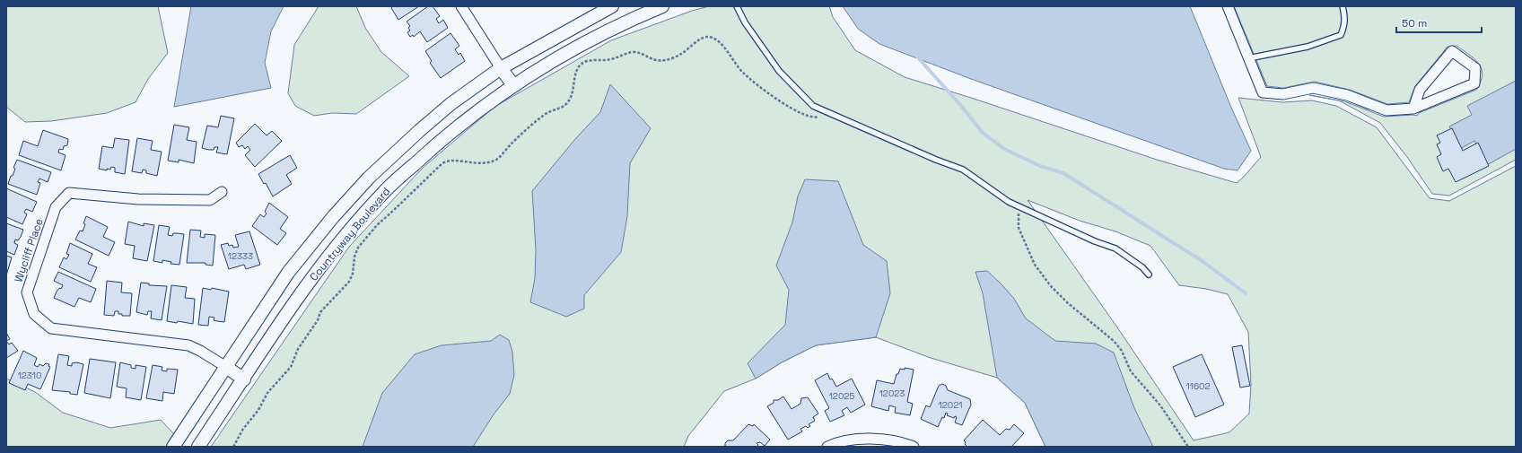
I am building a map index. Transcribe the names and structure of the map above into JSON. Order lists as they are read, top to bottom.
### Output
{
  "streets": {
    "street": ["Countryway Boulevard", "Wycliff Place"]
  },
  "crossings": [
    ["Countryway Boulevard", "Wycliff Place"]
  ],
  "house_numbers": [
    "12333",
    "12310",
    "11602",
    "12023",
    "12025",
    "12021"
  ],
  "scale_bar": "50 m"
}
